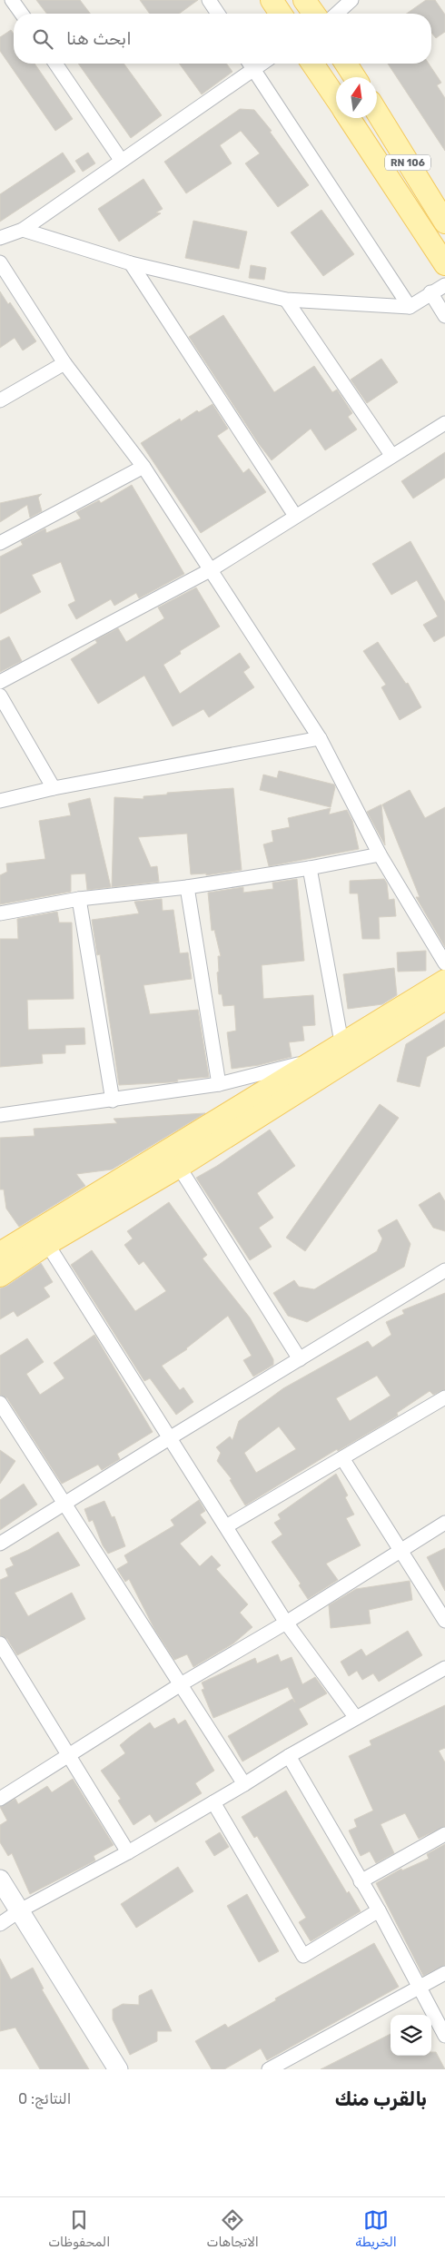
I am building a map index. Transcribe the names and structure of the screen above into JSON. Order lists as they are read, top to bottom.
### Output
{
  "streets": {
    "main road": ["RN 106"]
  },
  "north": "top",
  "page": {
    "search": "ابحث هنا",
    "heading": ["بالقرب منك", "النتائج: 0"],
    "nav": ["الخريطة", "الاتجاهات", "المحفوظات"]
  }
}
